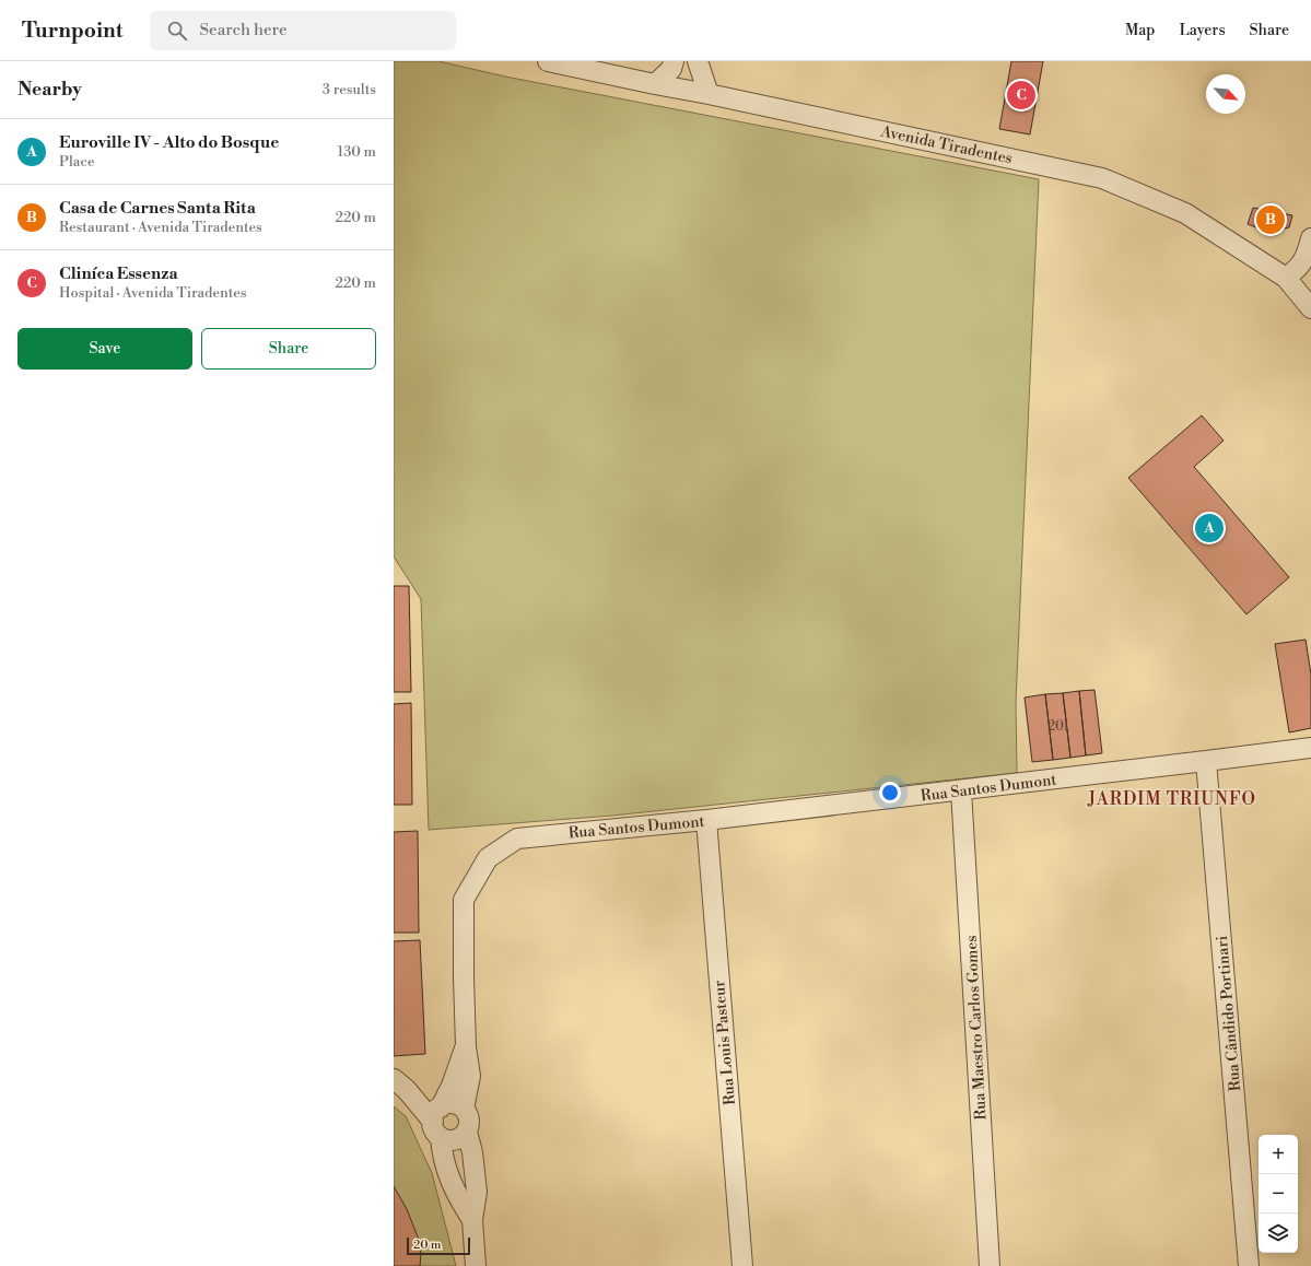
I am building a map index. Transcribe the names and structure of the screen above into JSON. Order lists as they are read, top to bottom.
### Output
{
  "streets": {
    "street": [
      "Avenida Tiradentes",
      "Rua Santos Dumont",
      "Rua Cândido Portinari",
      "Rua Maestro Carlos Gomes",
      "Rua Louis Pasteur"
    ]
  },
  "crossings": [
    ["Rua Santos Dumont", "Rua Cândido Portinari"],
    ["Rua Santos Dumont", "Rua Maestro Carlos Gomes"],
    ["Rua Santos Dumont", "Rua Louis Pasteur"]
  ],
  "districts": ["JARDIM TRIUNFO"],
  "house_numbers": ["201"],
  "scale_bar": "20 m",
  "north": "bottom right",
  "page": {
    "header": "Turnpoint",
    "search": "Search here",
    "nav": ["Map", "Layers", "Share"],
    "heading": ["Nearby", "3 results"],
    "pins": ["C", "B", "A"],
    "list": [
      {
        "mark": "A",
        "name": "Euroville IV - Alto do Bosque",
        "note": "Place",
        "value": "130 m"
      },
      {
        "mark": "B",
        "name": "Casa de Carnes Santa Rita",
        "note": "Restaurant · Avenida Tiradentes",
        "value": "220 m"
      },
      {
        "mark": "C",
        "name": "Cliníca Essenza",
        "note": "Hospital · Avenida Tiradentes",
        "value": "220 m"
      }
    ],
    "buttons": ["Save", "Share"],
    "map_buttons": ["+", "−"],
    "scale": "20 m"
  }
}
